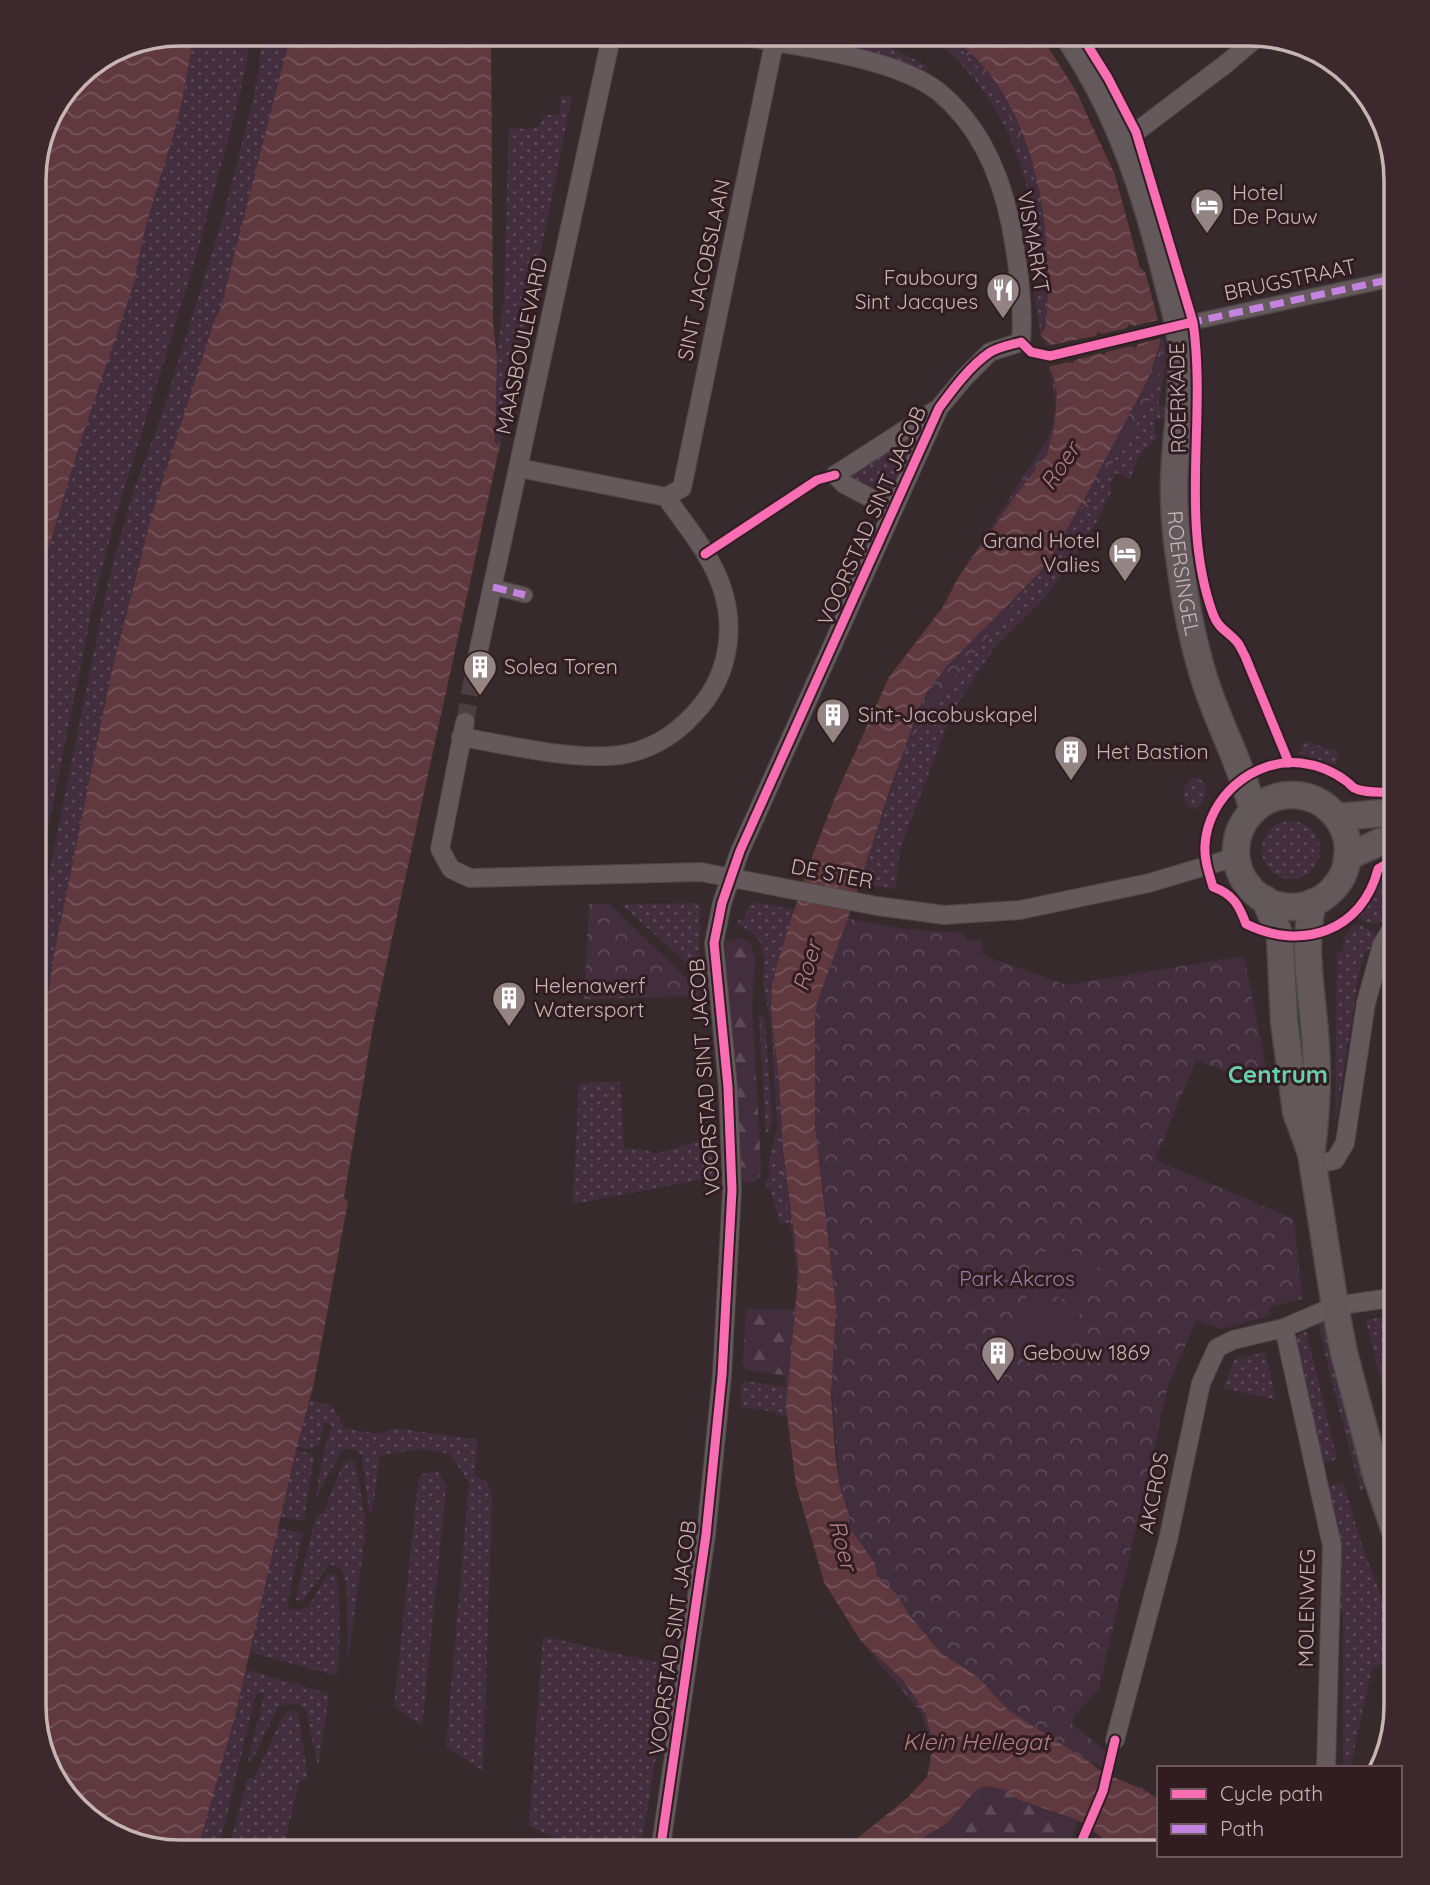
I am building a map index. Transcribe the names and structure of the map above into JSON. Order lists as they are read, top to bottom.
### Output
{
  "streets": {
    "main road": ["ROERKADE", "ROERSINGEL"],
    "street": [
      "VISMARKT",
      "SINT JACOBSLAAN",
      "BRUGSTRAAT",
      "MAASBOULEVARD",
      "VOORSTAD SINT JACOB",
      "DE STER",
      "AKCROS",
      "MOLENWEG"
    ]
  },
  "crossings": [
    ["VISMARKT", "VOORSTAD SINT JACOB"],
    ["SINT JACOBSLAAN", "DE STER"],
    ["BRUGSTRAAT", "ROERKADE"],
    ["BRUGSTRAAT", "ROERSINGEL"],
    ["ROERKADE", "ROERSINGEL"],
    ["VOORSTAD SINT JACOB", "DE STER"],
    ["ROERSINGEL", "DE STER"],
    ["AKCROS", "MOLENWEG"]
  ],
  "districts": ["Centrum"],
  "water": ["Roer", "Klein Hellegat"],
  "parks": ["Park Akcros"],
  "places": {
    "hotel": ["Hotel De Pauw", "Grand Hotel Valies"],
    "restaurant": ["Faubourg Sint Jacques"],
    "building": [
      "Solea Toren",
      "Sint-Jacobuskapel",
      "Het Bastion",
      "Helenawerf Watersport",
      "Gebouw 1869"
    ]
  },
  "legend": ["Cycle path", "Path"]
}
